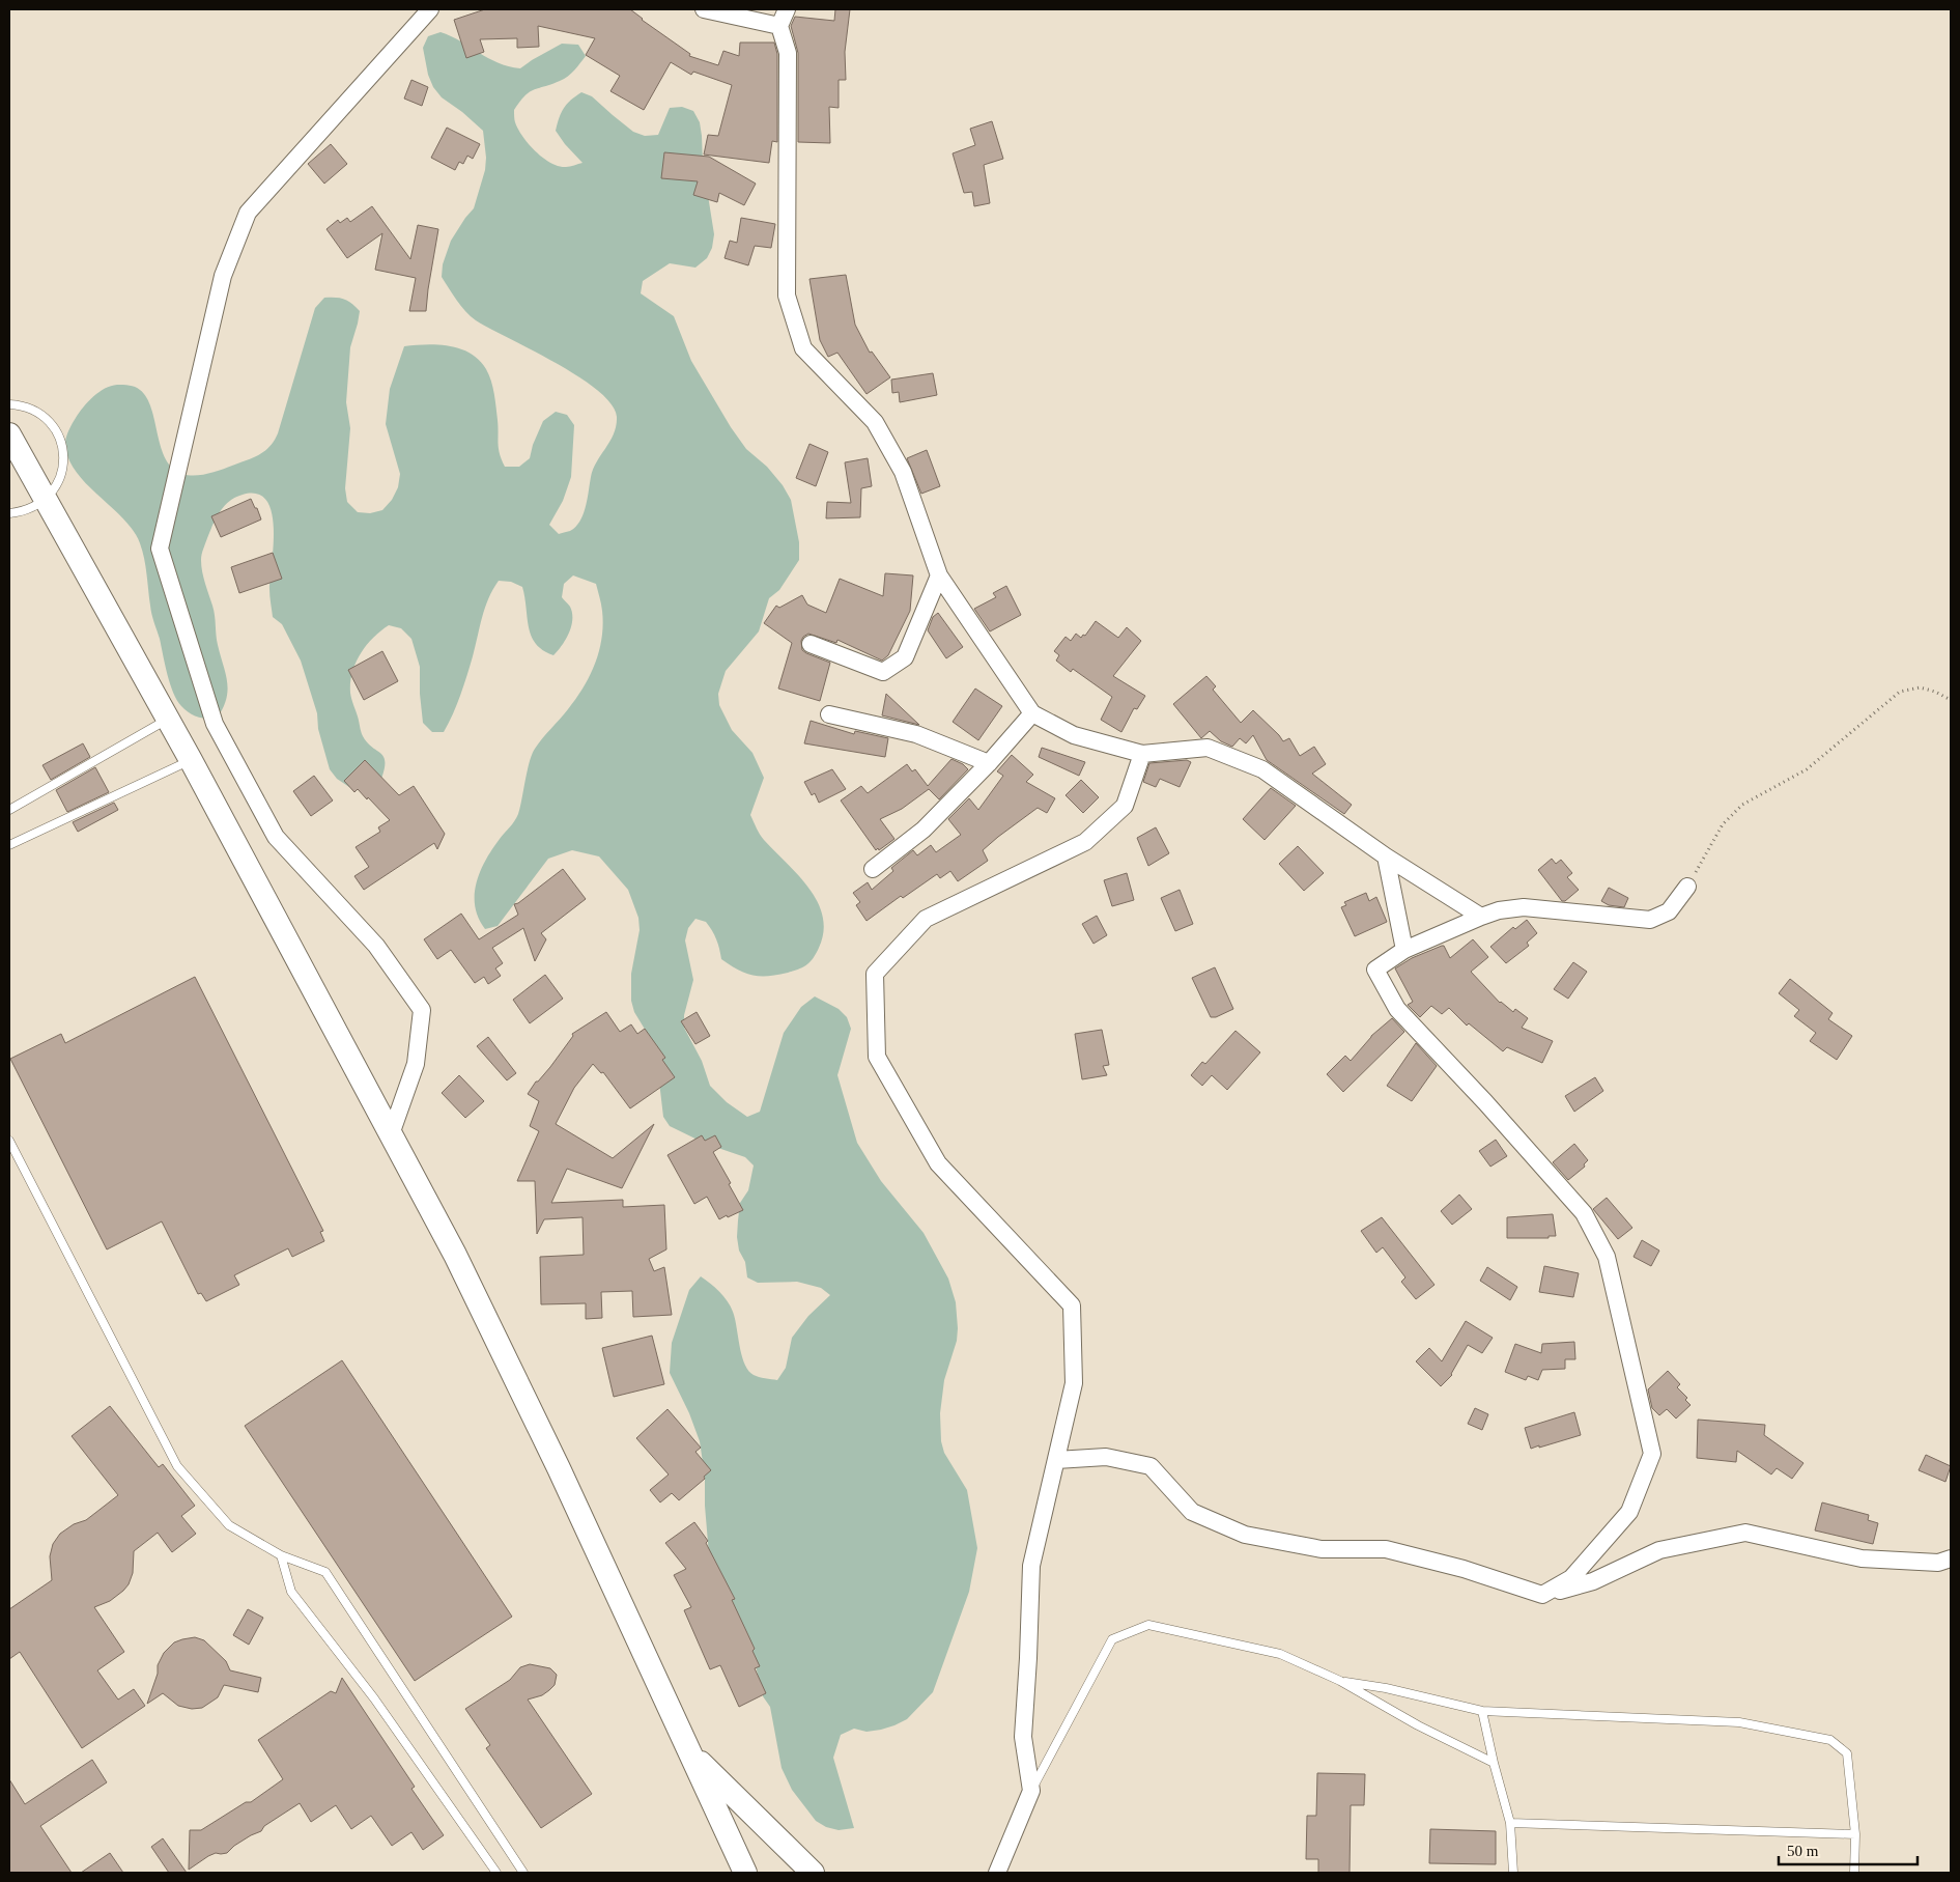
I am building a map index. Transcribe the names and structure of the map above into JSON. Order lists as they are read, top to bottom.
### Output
{
  "scale_bar": "50 m"
}
